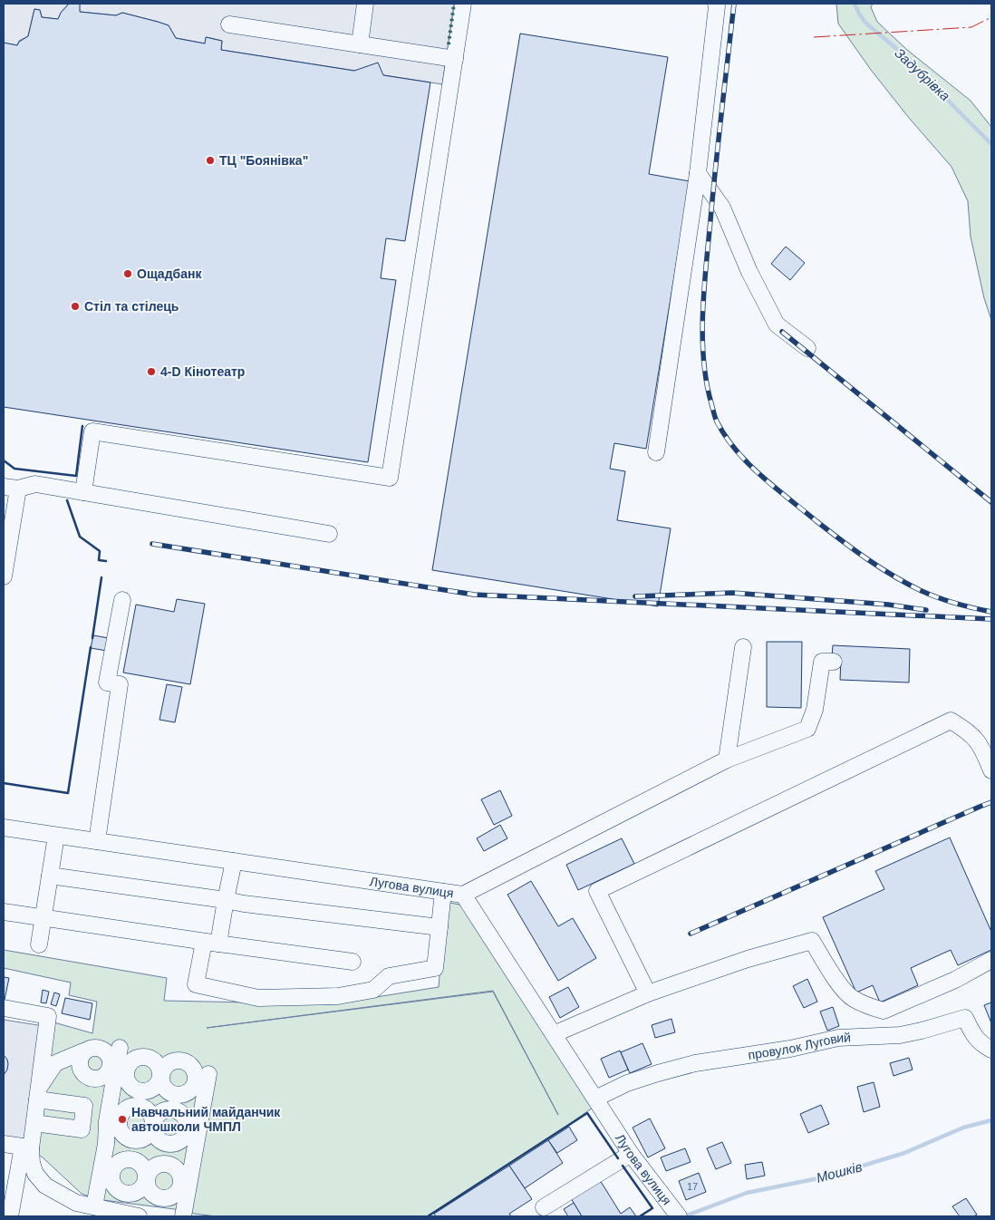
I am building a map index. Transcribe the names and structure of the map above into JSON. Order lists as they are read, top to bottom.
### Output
{
  "streets": {
    "street": ["Лугова вулиця", "провулок Луговий"]
  },
  "crossings": [
    ["Лугова вулиця", "провулок Луговий"]
  ],
  "water": ["Задубрівка", "Мошків"],
  "places": [
    "ТЦ \"Боянівка\"",
    "Ощадбанк",
    "Стіл та стілець",
    "4-D Кінотеатр",
    "Навчальний майданчик автошколи ЧМПЛ"
  ],
  "house_numbers": ["17"]
}
